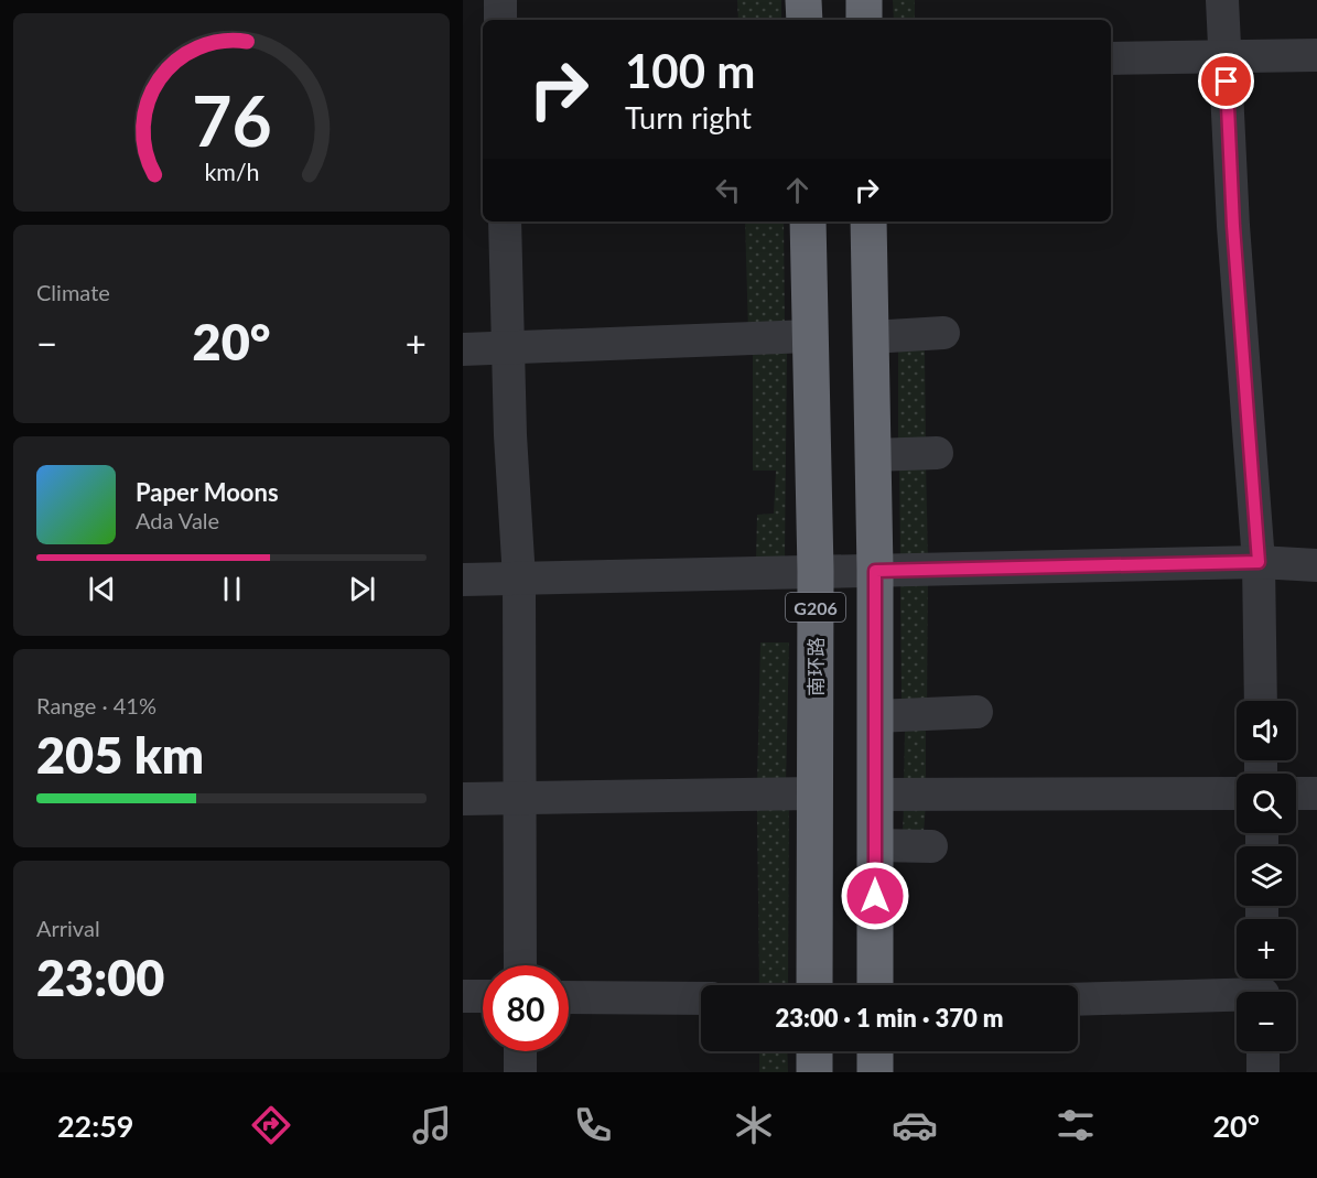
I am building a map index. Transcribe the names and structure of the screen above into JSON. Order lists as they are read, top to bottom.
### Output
{
  "streets": {
    "highway": ["G206", "南环路"]
  },
  "page": {
    "turn": ["100 m", "Turn right"],
    "tile": [
      "Climate",
      ["Range · 41%", "205 km"],
      ["Arrival", "23:00"]
    ],
    "heat": ["−", "20°", "+"],
    "song": ["Paper Moons", "Ada Vale"],
    "map_buttons": ["+", "−"],
    "limit": "80",
    "trip": "23:00 · 1 min · 370 m",
    "tabs": ["22:59", "20°"],
    "gauge": ["76", "km/h"]
  }
}
